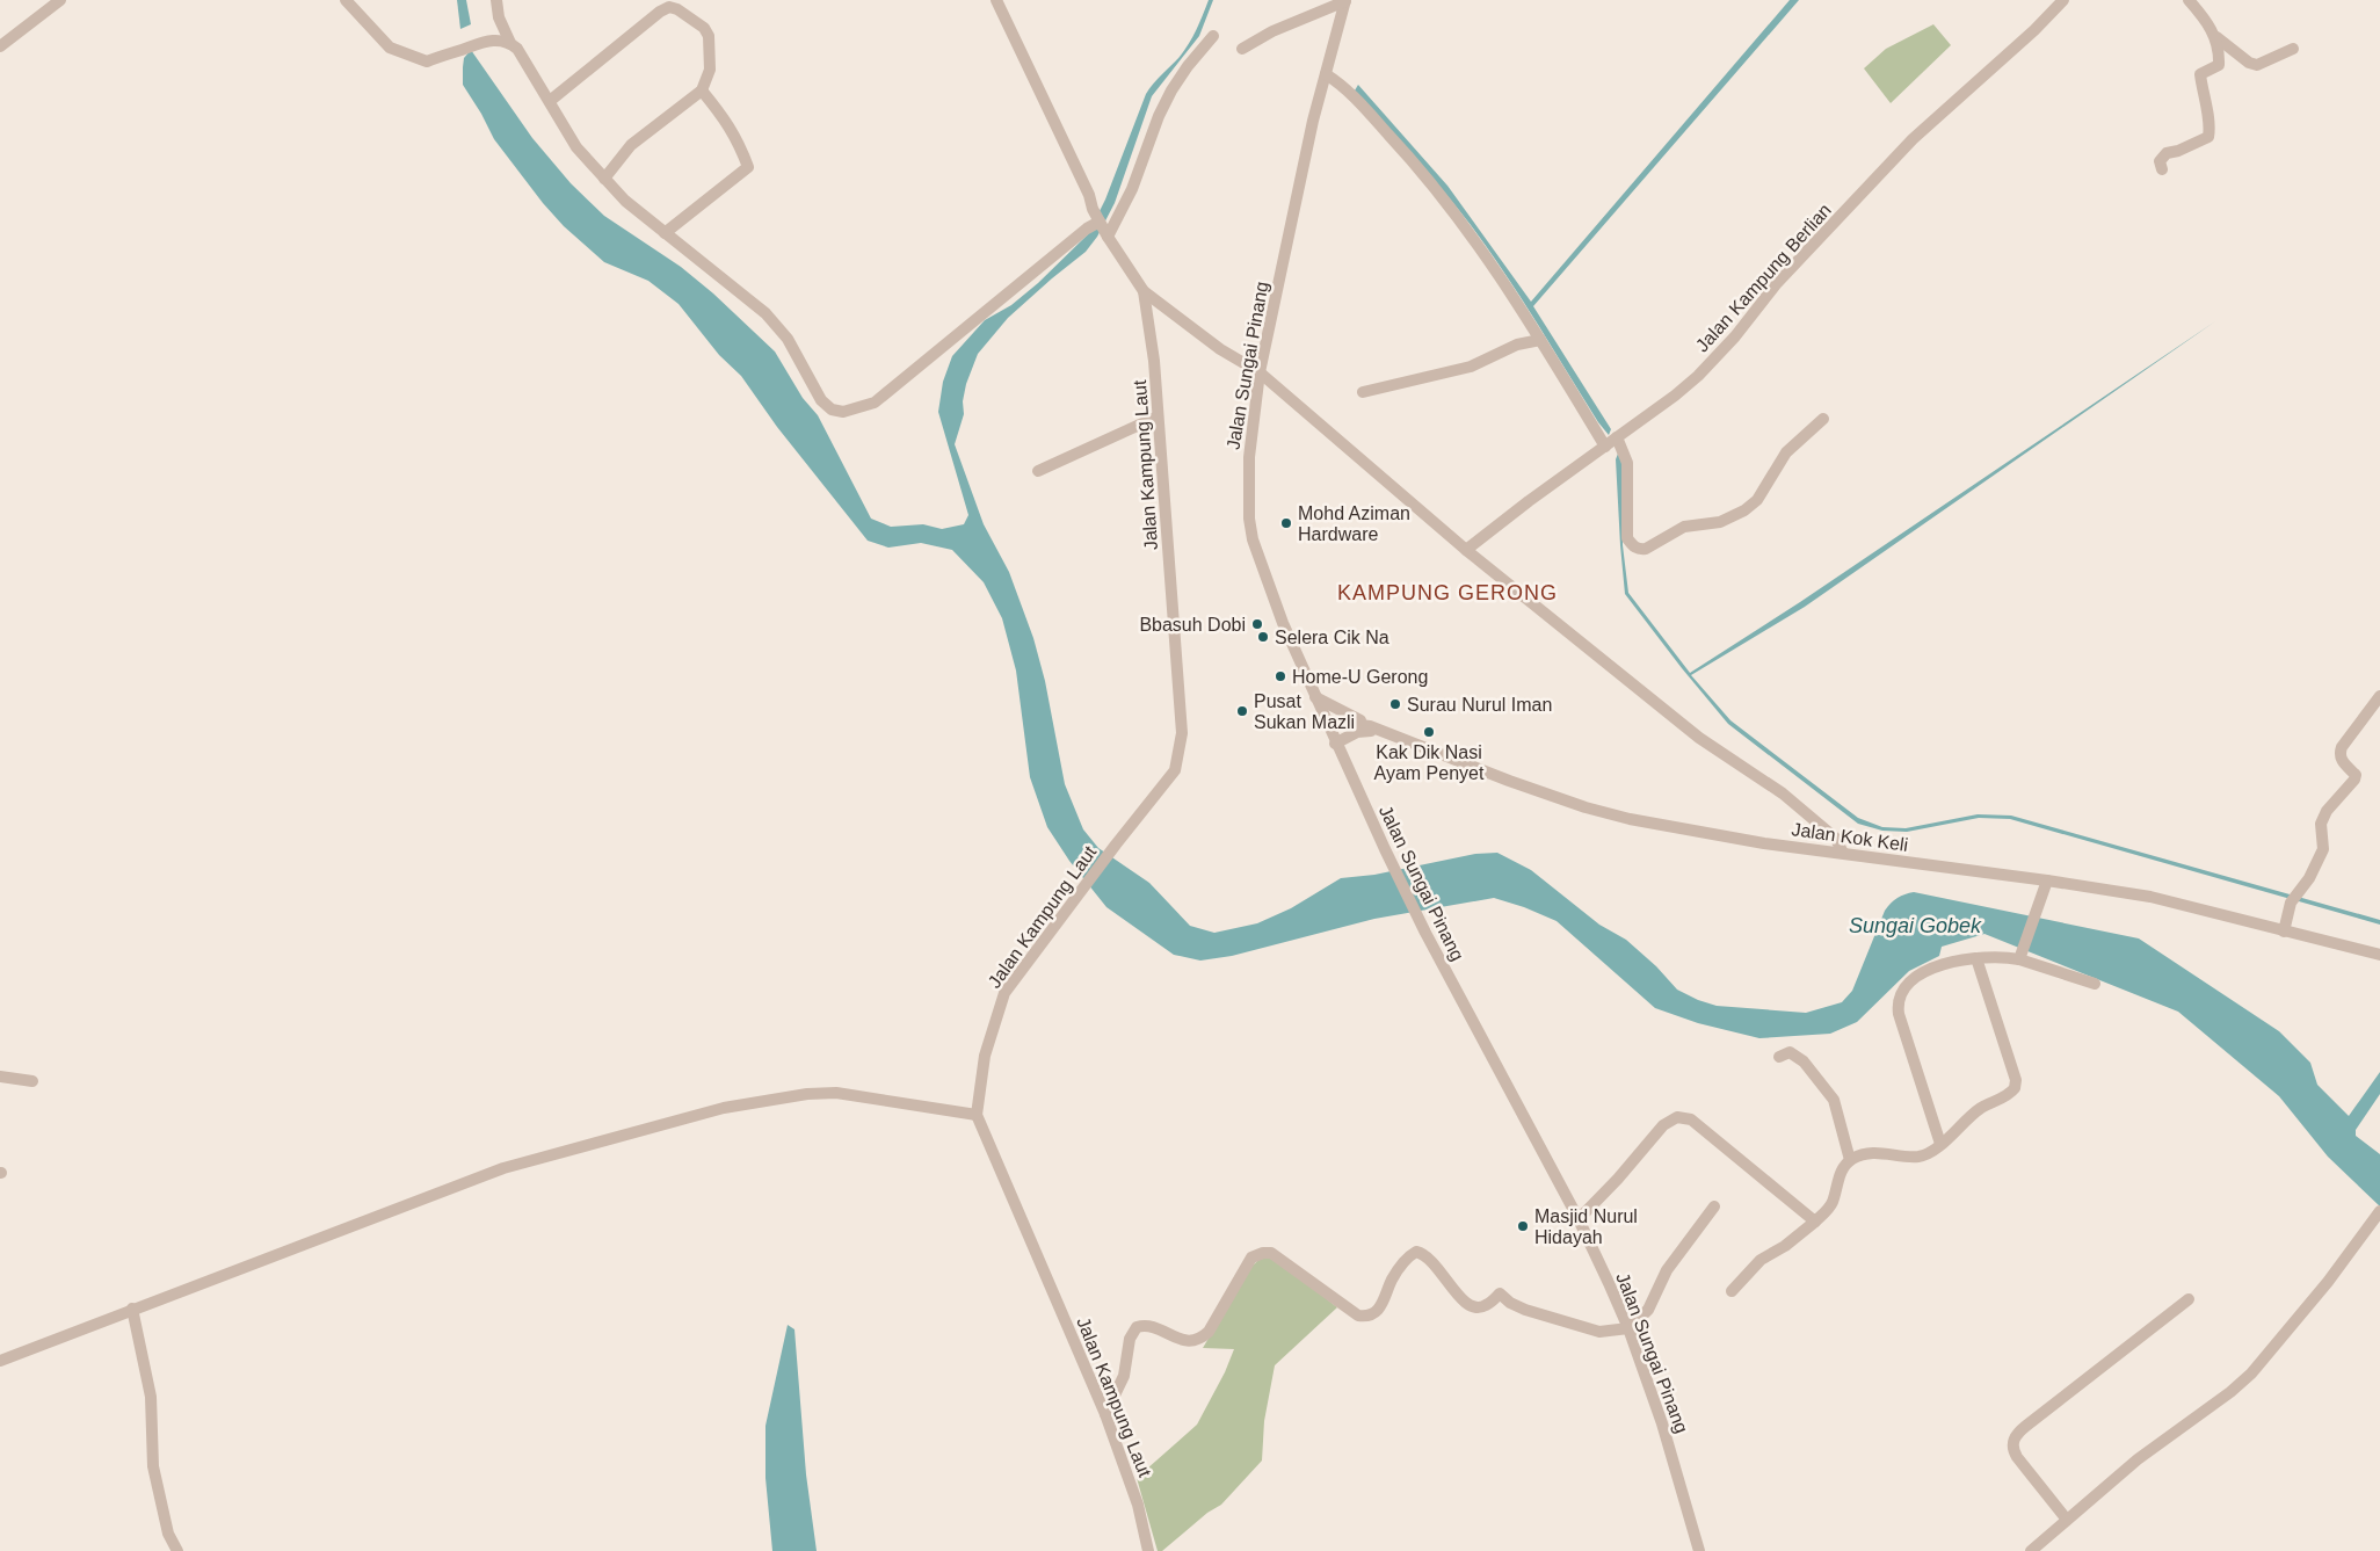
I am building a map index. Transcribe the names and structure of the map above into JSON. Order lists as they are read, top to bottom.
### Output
{
  "streets": {
    "street": [
      "Jalan Kampung Berlian",
      "Jalan Sungai Pinang",
      "Jalan Kampung Laut",
      "Jalan Kok Keli"
    ]
  },
  "crossings": [
    ["Jalan Sungai Pinang", "Jalan Kok Keli"]
  ],
  "districts": ["KAMPUNG GERONG"],
  "water": ["Sungai Gobek"],
  "places": [
    "Mohd Aziman Hardware",
    "Bbasuh Dobi",
    "Selera Cik Na",
    "Home-U Gerong",
    "Surau Nurul Iman",
    "Pusat Sukan Mazli",
    "Kak Dik Nasi Ayam Penyet",
    "Masjid Nurul Hidayah"
  ]
}
